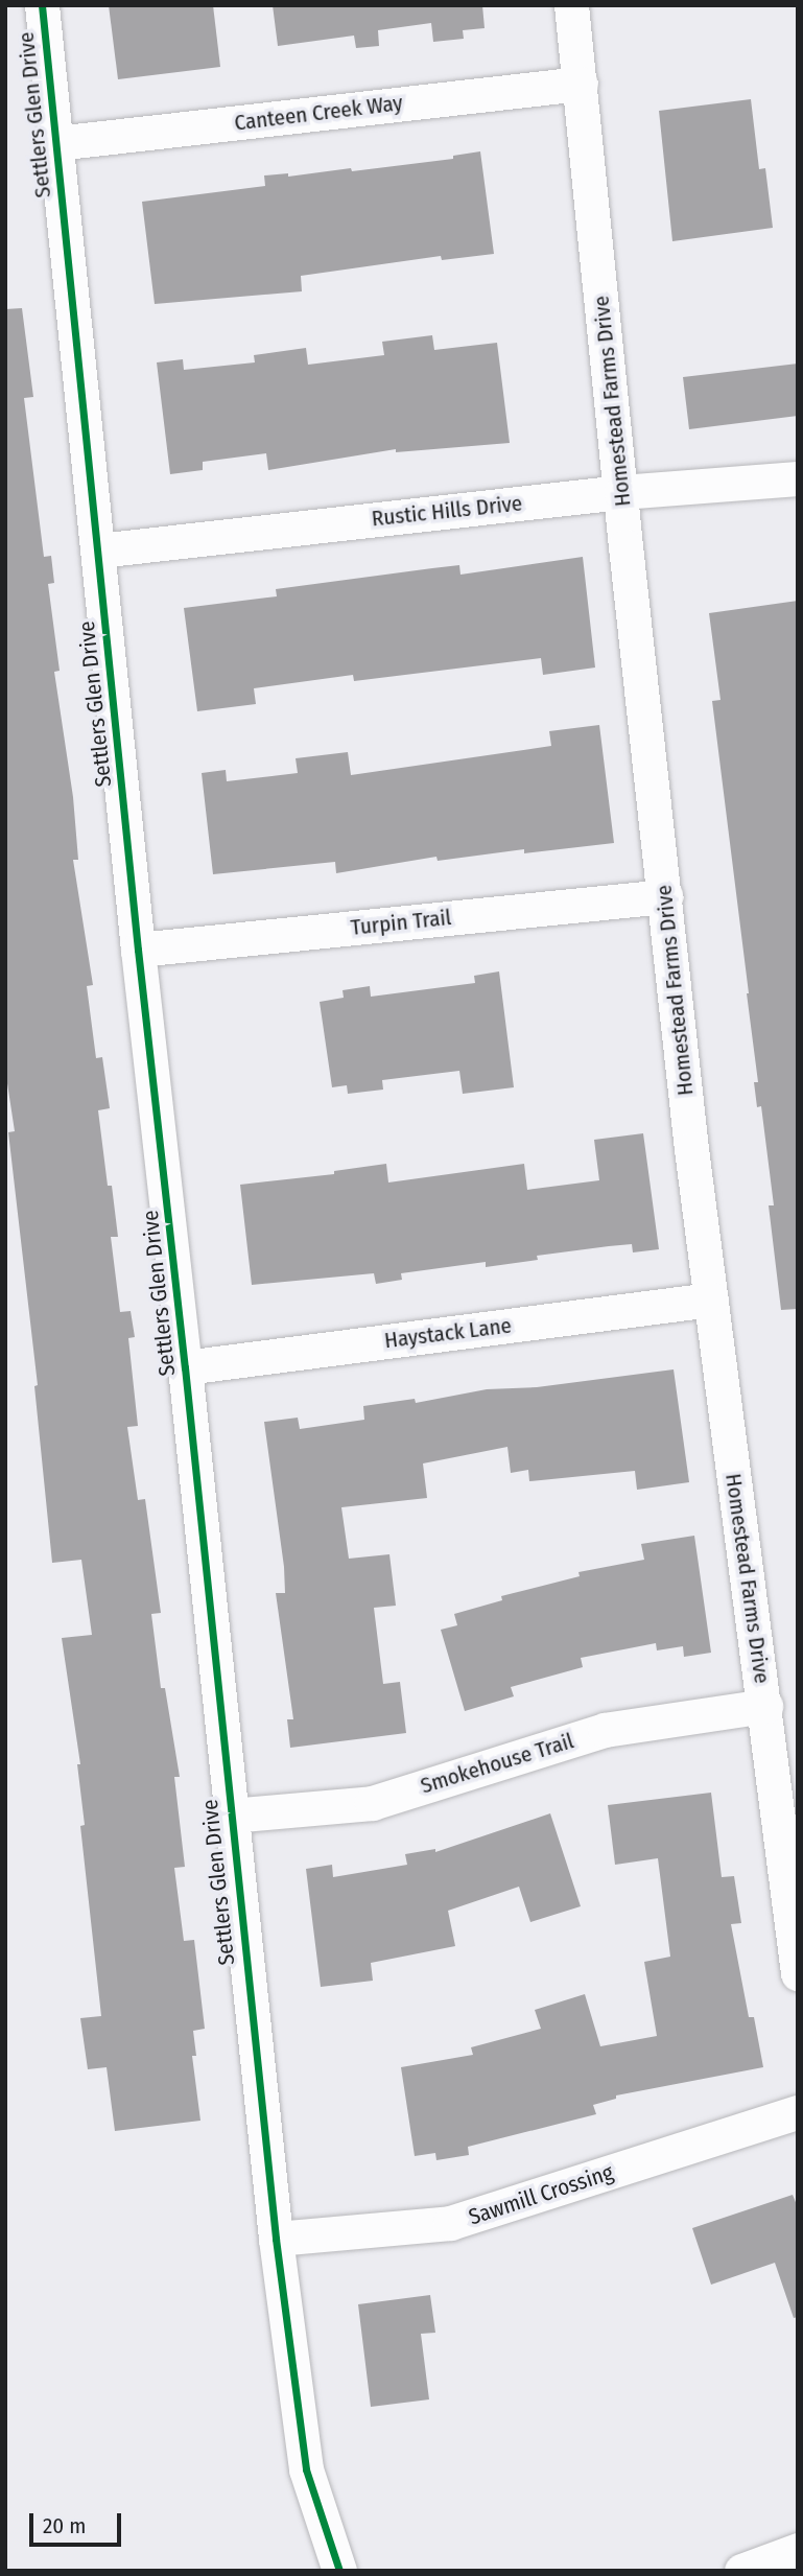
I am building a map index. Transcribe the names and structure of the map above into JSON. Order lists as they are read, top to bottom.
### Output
{
  "streets": {
    "street": [
      "Canteen Creek Way",
      "Settlers Glen Drive",
      "Homestead Farms Drive",
      "Rustic Hills Drive",
      "Turpin Trail",
      "Haystack Lane",
      "Smokehouse Trail",
      "Sawmill Crossing"
    ]
  },
  "crossings": [
    ["Canteen Creek Way", "Settlers Glen Drive"],
    ["Canteen Creek Way", "Homestead Farms Drive"],
    ["Settlers Glen Drive", "Rustic Hills Drive"],
    ["Settlers Glen Drive", "Turpin Trail"],
    ["Settlers Glen Drive", "Haystack Lane"],
    ["Settlers Glen Drive", "Smokehouse Trail"],
    ["Settlers Glen Drive", "Sawmill Crossing"],
    ["Homestead Farms Drive", "Rustic Hills Drive"],
    ["Homestead Farms Drive", "Turpin Trail"],
    ["Homestead Farms Drive", "Haystack Lane"],
    ["Homestead Farms Drive", "Smokehouse Trail"]
  ],
  "scale_bar": "20 m"
}
